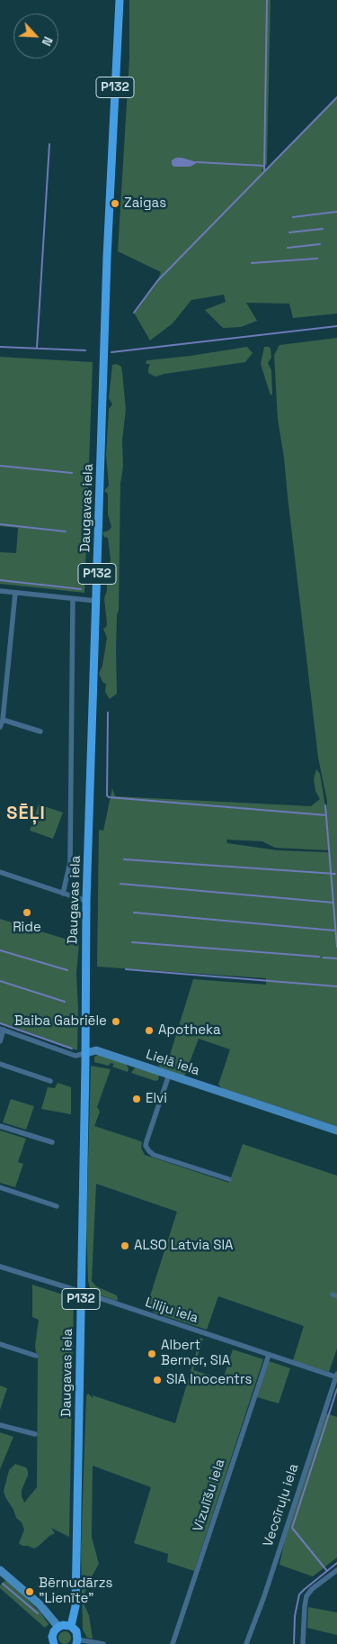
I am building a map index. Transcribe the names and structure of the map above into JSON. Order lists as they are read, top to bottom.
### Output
{
  "streets": {
    "main road": ["P132", "Daugavas iela"],
    "street": [
      "Lielā iela",
      "Liliju iela",
      "Vizulīšu iela",
      "Veccīruļu iela"
    ]
  },
  "crossings": [
    ["Daugavas iela", "Lielā iela"],
    ["Daugavas iela", "Liliju iela"],
    ["Liliju iela", "Vizulīšu iela"],
    ["Liliju iela", "Veccīruļu iela"]
  ],
  "districts": ["SĒĻI"],
  "places": [
    "Zaigas",
    "Ride",
    "Baiba Gabriēle",
    "Apotheka",
    "Elvi",
    "ALSO Latvia SIA",
    "Albert Berner, SIA",
    "SIA Inocentrs",
    "Bērnudārzs \"Lienīte\""
  ],
  "north": "bottom right"
}
